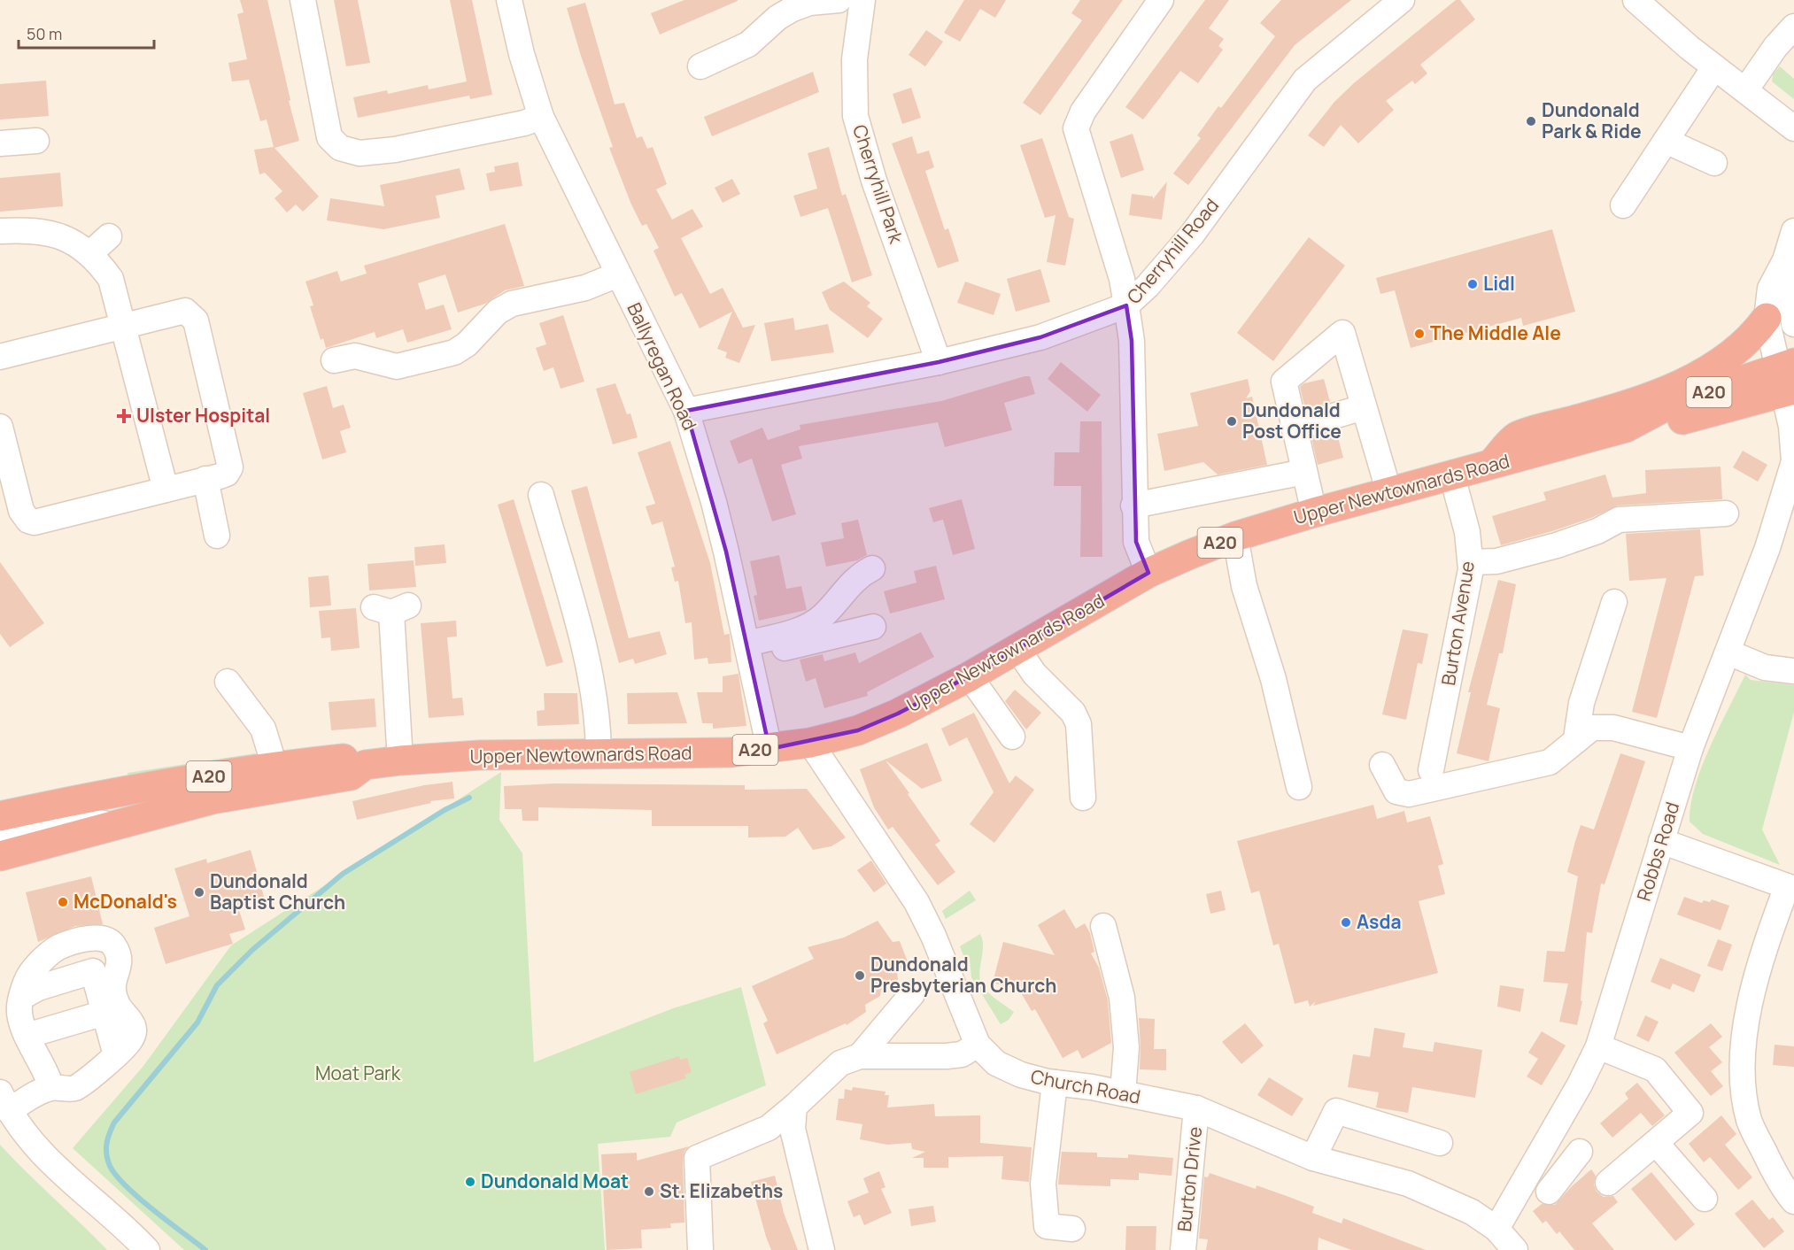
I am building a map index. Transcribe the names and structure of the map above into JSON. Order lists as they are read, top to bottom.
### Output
{
  "streets": {
    "highway": ["A20", "Upper Newtownards Road"],
    "street": [
      "Cherryhill Park",
      "Cherryhill Road",
      "Ballyregan Road",
      "Burton Avenue",
      "Robbs Road",
      "Church Road",
      "Burton Drive"
    ]
  },
  "crossings": [
    ["Cherryhill Road", "Upper Newtownards Road"],
    ["Ballyregan Road", "Upper Newtownards Road"],
    ["Upper Newtownards Road", "Burton Avenue"],
    ["Upper Newtownards Road", "Robbs Road"],
    ["Upper Newtownards Road", "Church Road"],
    ["Robbs Road", "Church Road"],
    ["Church Road", "Burton Drive"]
  ],
  "parks": ["Moat Park"],
  "places": {
    "other": [
      "Dundonald Park & Ride",
      "Lidl",
      "The Middle Ale",
      "Dundonald Post Office",
      "Dundonald Baptist Church",
      "McDonald's",
      "Asda",
      "Dundonald Presbyterian Church",
      "Dundonald Moat",
      "St. Elizabeths"
    ],
    "health": ["Ulster Hospital"]
  },
  "scale_bar": "50 m"
}
